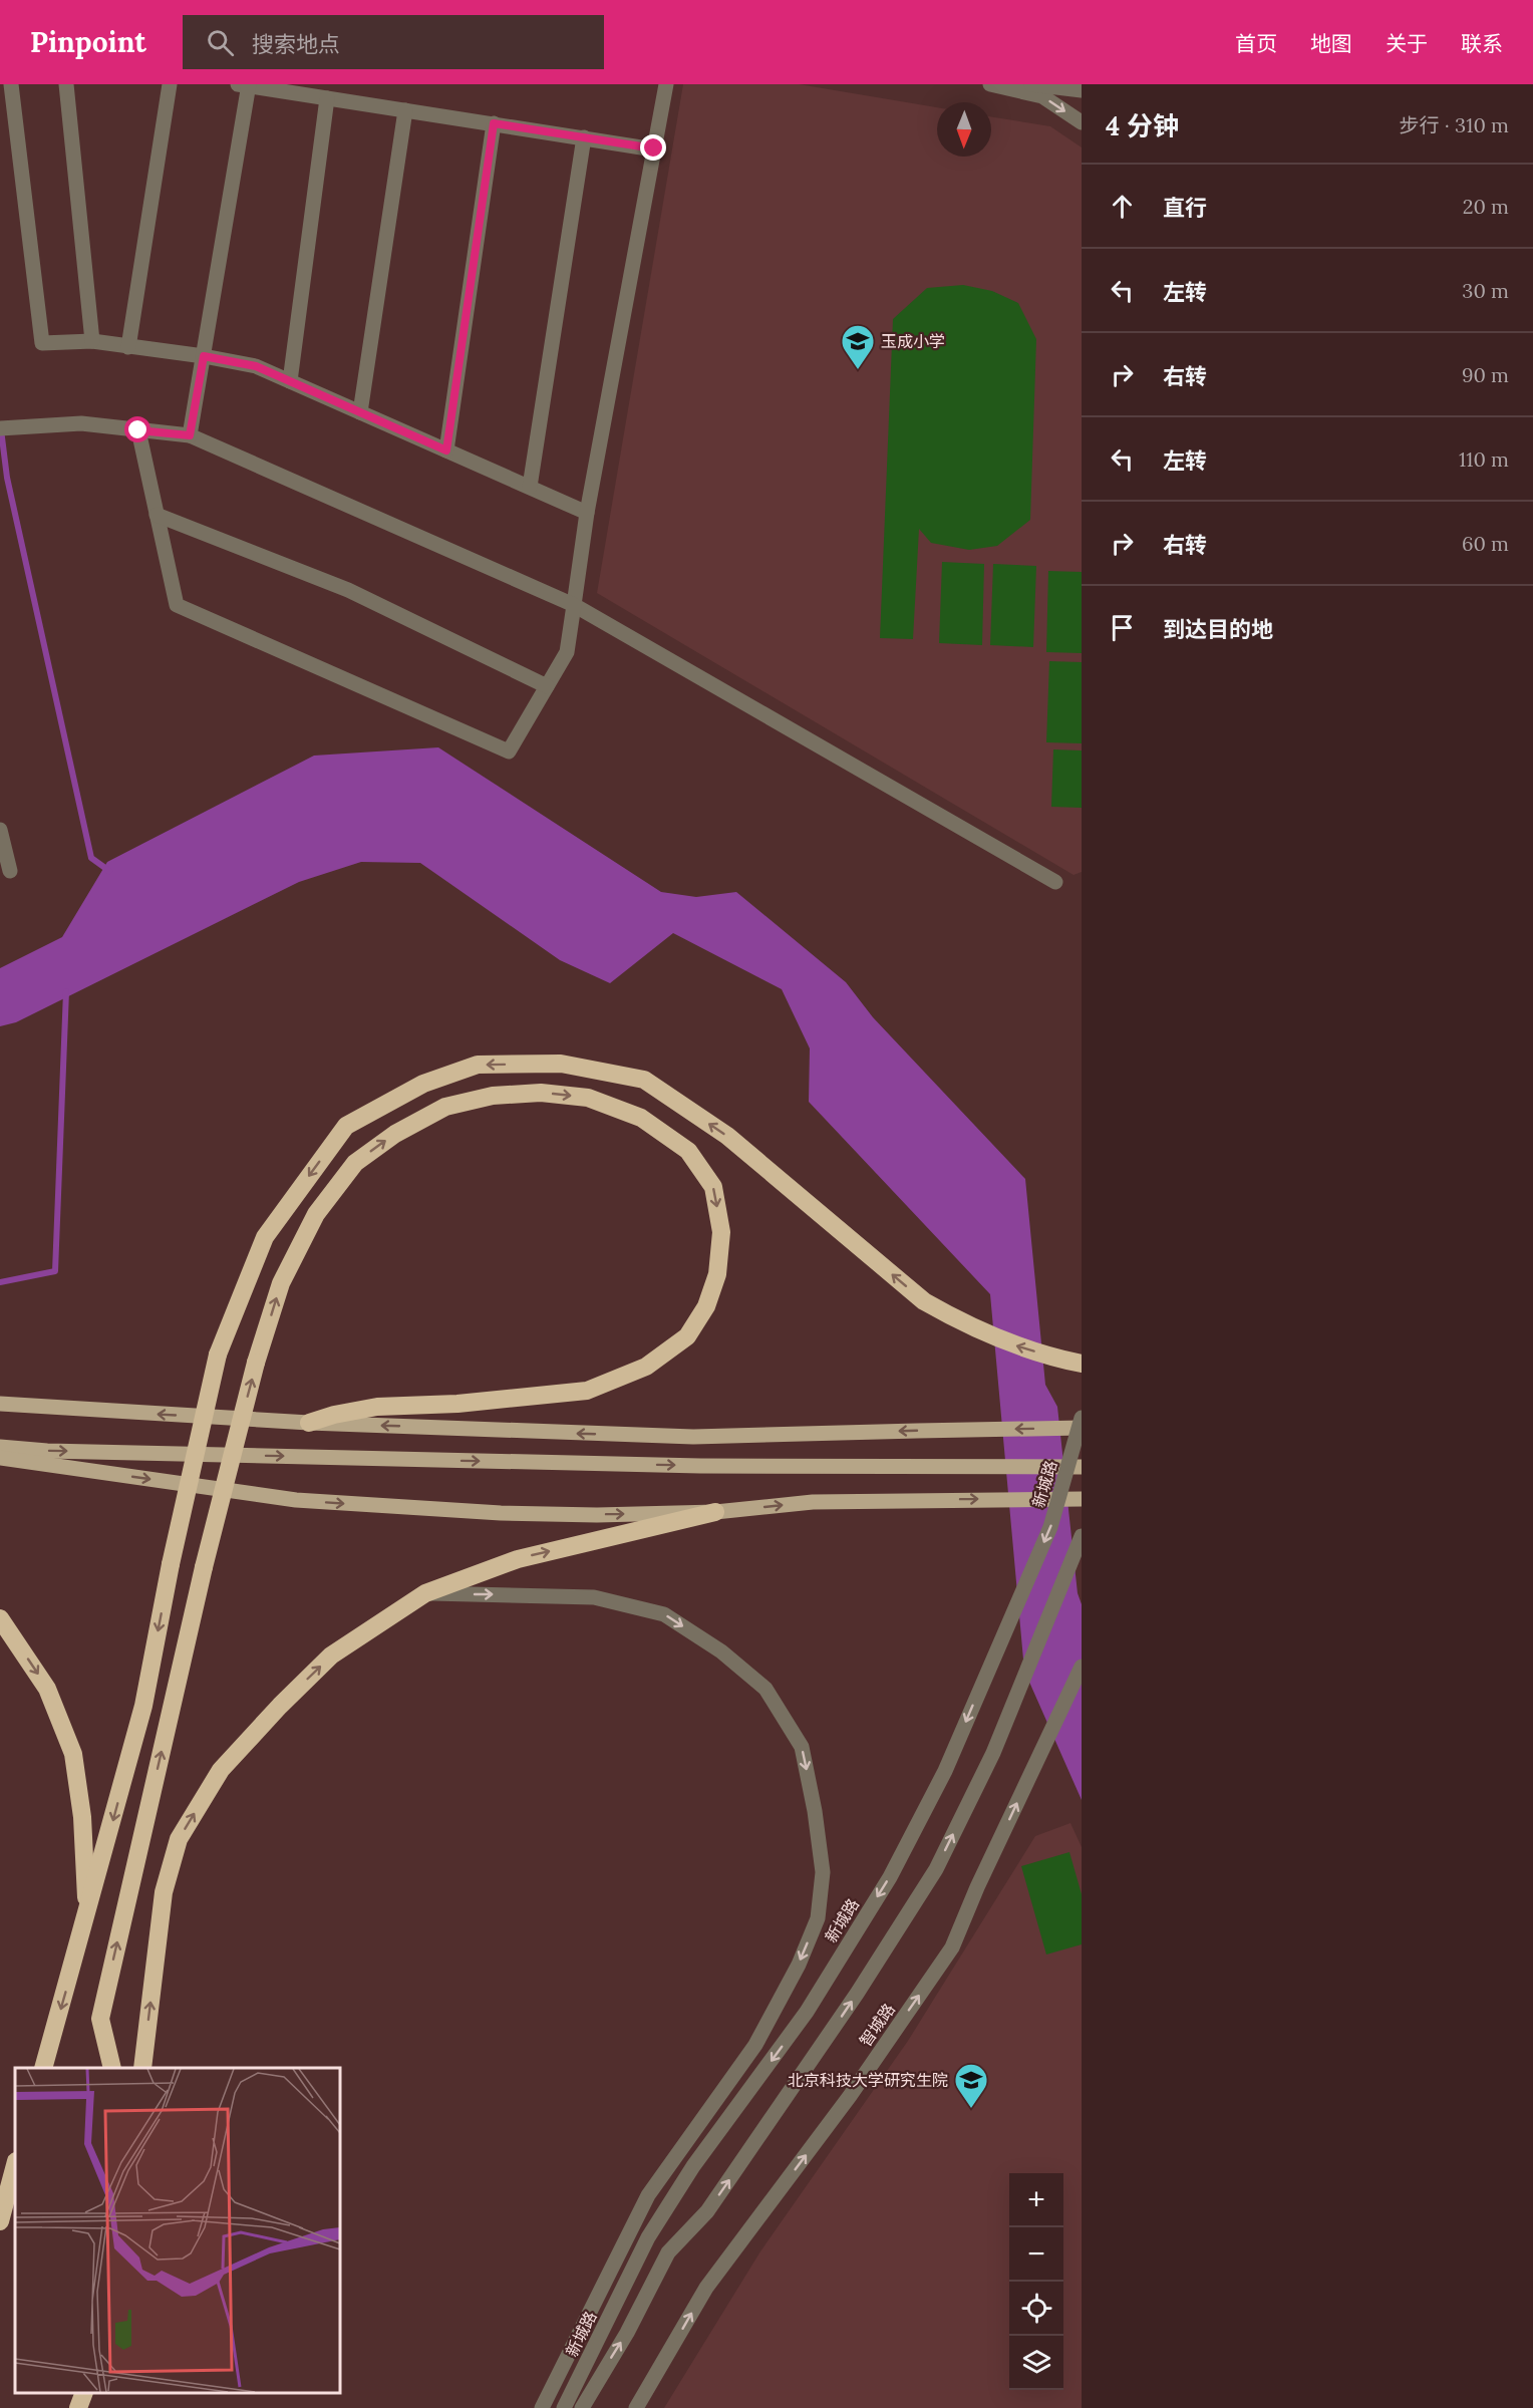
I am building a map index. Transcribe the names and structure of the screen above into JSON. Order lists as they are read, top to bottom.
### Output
{
  "streets": {
    "street": ["新城路", "智城路"]
  },
  "places": {
    "school or university": ["玉成小学", "北京科技大学研究生院"]
  },
  "north": "bottom",
  "page": {
    "header": "Pinpoint",
    "search": "搜索地点",
    "nav": [
      "首页",
      "地图",
      "关于",
      "联系"
    ],
    "heading": ["4 分钟", "步行 · 310 m"],
    "list": [
      ["直行", "20 m"],
      ["左转", "30 m"],
      ["右转", "90 m"],
      ["左转", "110 m"],
      ["右转", "60 m"],
      "到达目的地"
    ],
    "map_buttons": ["+", "−"]
  }
}
